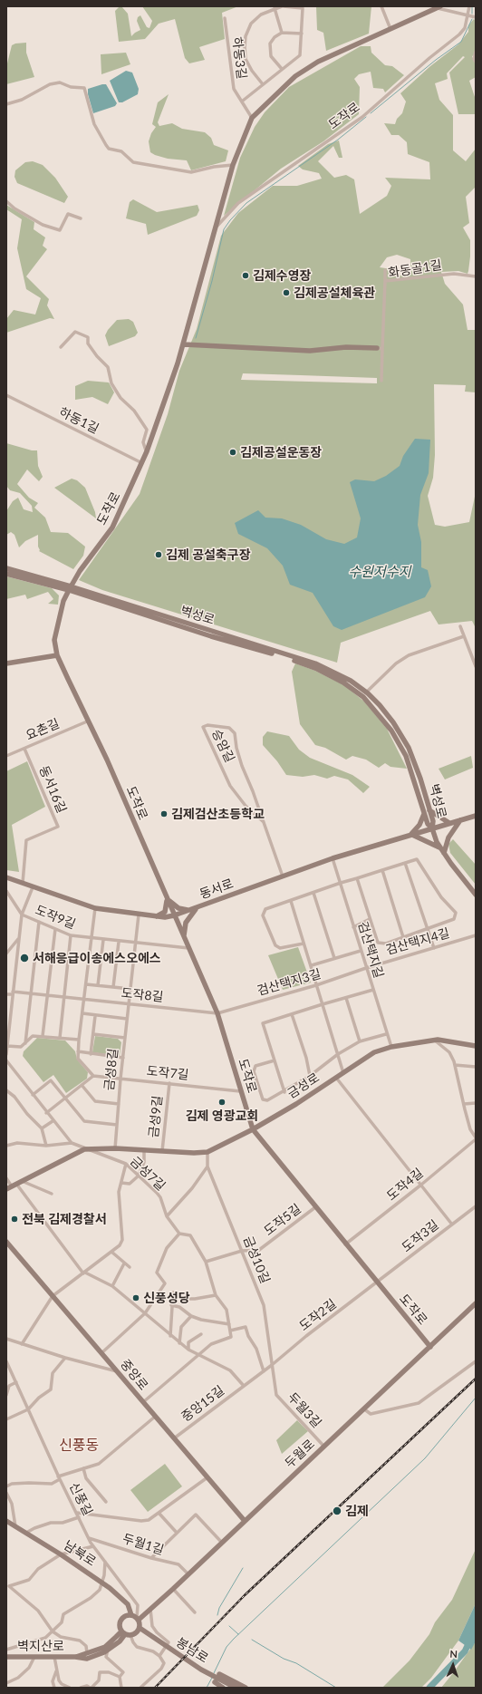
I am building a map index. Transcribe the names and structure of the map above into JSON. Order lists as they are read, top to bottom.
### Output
{
  "streets": {
    "street": [
      "하동3길",
      "도작로",
      "화동골1길",
      "하동1길",
      "벽성로",
      "요촌길",
      "승암길",
      "동서16길",
      "동서로",
      "도작9길",
      "검산택지4길",
      "검산택지길",
      "검산택지3길",
      "도작8길",
      "금성8길",
      "도작7길",
      "금성로",
      "금성9길",
      "금성7길",
      "도작4길",
      "도작5길",
      "도작3길",
      "금성10길",
      "도작2길",
      "중앙로",
      "중앙15길",
      "두월3길",
      "두월로",
      "신풍길",
      "두월1길",
      "남북로",
      "벽지산로",
      "봉남로"
    ]
  },
  "crossings": [
    ["하동3길", "도작로"],
    ["도작로", "하동1길"],
    ["도작로", "벽성로"],
    ["도작로", "요촌길"],
    ["도작로", "동서로"],
    ["도작로", "도작9길"],
    ["도작로", "검산택지3길"],
    ["도작로", "도작8길"],
    ["도작로", "도작7길"],
    ["도작로", "금성로"],
    ["도작로", "도작4길"],
    ["도작로", "도작5길"],
    ["도작로", "도작3길"],
    ["도작로", "도작2길"],
    ["도작로", "두월로"],
    ["벽성로", "동서로"],
    ["요촌길", "동서16길"],
    ["승암길", "동서로"],
    ["동서16길", "동서로"],
    ["동서로", "검산택지길"],
    ["도작9길", "금성8길"],
    ["검산택지4길", "검산택지길"],
    ["검산택지4길", "검산택지3길"],
    ["검산택지길", "검산택지3길"],
    ["검산택지길", "금성로"],
    ["검산택지3길", "도작8길"],
    ["도작8길", "금성8길"],
    ["금성8길", "도작7길"],
    ["금성8길", "금성로"],
    ["도작7길", "금성9길"],
    ["금성로", "금성9길"],
    ["금성로", "금성7길"],
    ["금성로", "금성10길"],
    ["도작5길", "금성10길"],
    ["도작3길", "도작2길"],
    ["금성10길", "도작2길"],
    ["금성10길", "중앙15길"],
    ["금성10길", "두월3길"],
    ["도작2길", "중앙15길"],
    ["도작2길", "두월3길"],
    ["중앙로", "중앙15길"],
    ["중앙로", "두월로"],
    ["중앙15길", "두월3길"],
    ["두월3길", "두월로"],
    ["두월로", "신풍길"],
    ["두월로", "두월1길"],
    ["두월로", "남북로"],
    ["두월로", "벽지산로"],
    ["두월로", "봉남로"],
    ["신풍길", "두월1길"],
    ["신풍길", "남북로"],
    ["신풍길", "벽지산로"],
    ["신풍길", "봉남로"],
    ["남북로", "벽지산로"],
    ["남북로", "봉남로"],
    ["벽지산로", "봉남로"]
  ],
  "districts": ["신풍동"],
  "water": ["수원저수지"],
  "places": [
    "김제수영장",
    "김제공설체육관",
    "김제공설운동장",
    "김제 공설축구장",
    "김제검산초등학교",
    "서해응급이송에스오에스",
    "김제 영광교회",
    "전북 김제경찰서",
    "신풍성당",
    "김제"
  ],
  "north": "top"
}
